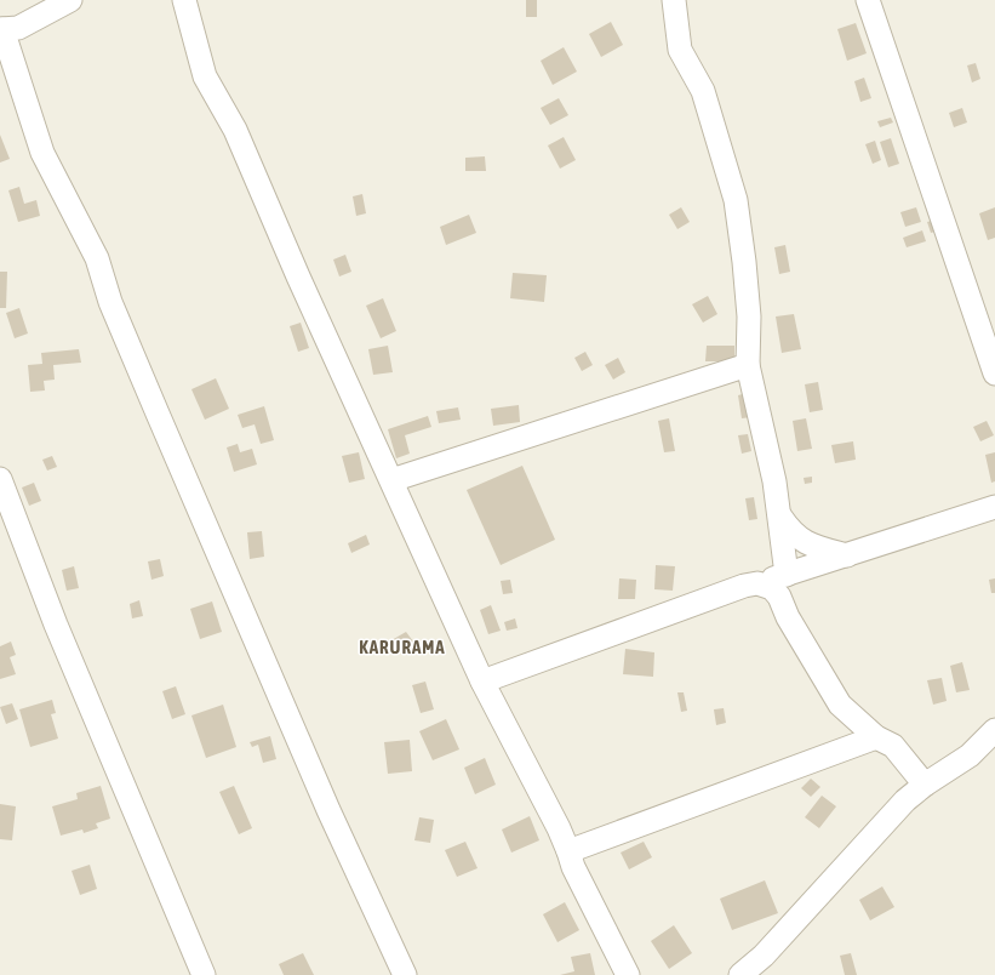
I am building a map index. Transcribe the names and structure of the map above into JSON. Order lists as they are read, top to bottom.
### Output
{
  "districts": ["KARURAMA"]
}
